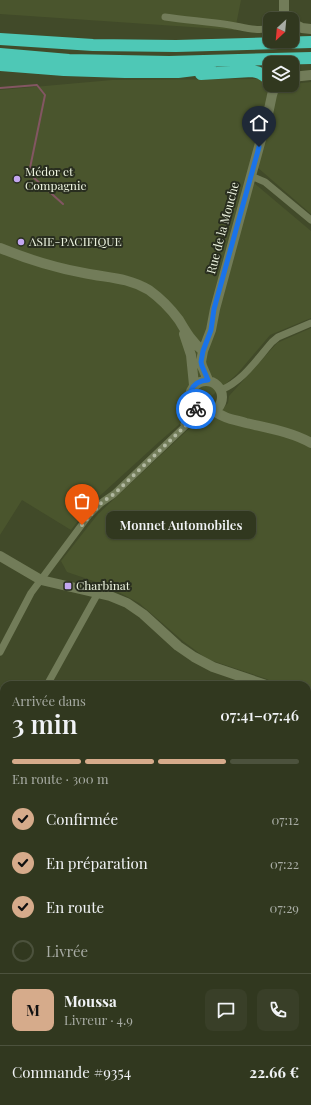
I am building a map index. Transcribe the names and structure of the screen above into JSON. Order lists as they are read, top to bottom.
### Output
{
  "streets": {
    "street": ["Rue de la Mouche"]
  },
  "places": {
    "other": ["Médor et Compagnie", "ASIE-PACIFIQUE", "Monnet Automobiles"],
    "transit": ["Charbinat"]
  },
  "north": "bottom left",
  "page": {
    "bubble": "Monnet Automobiles",
    "heading": ["3 min", "Arrivée dans", "07:41–07:46"],
    "panel": [
      "Moussa",
      "Livreur · 4.9",
      "Commande #9354",
      "22.66 €"
    ],
    "bar": "En route · 300 m",
    "list": [
      ["Confirmée", "07:12"],
      ["En préparation", "07:22"],
      ["En route", "07:29"],
      "Livrée"
    ],
    "round": "M"
  }
}
